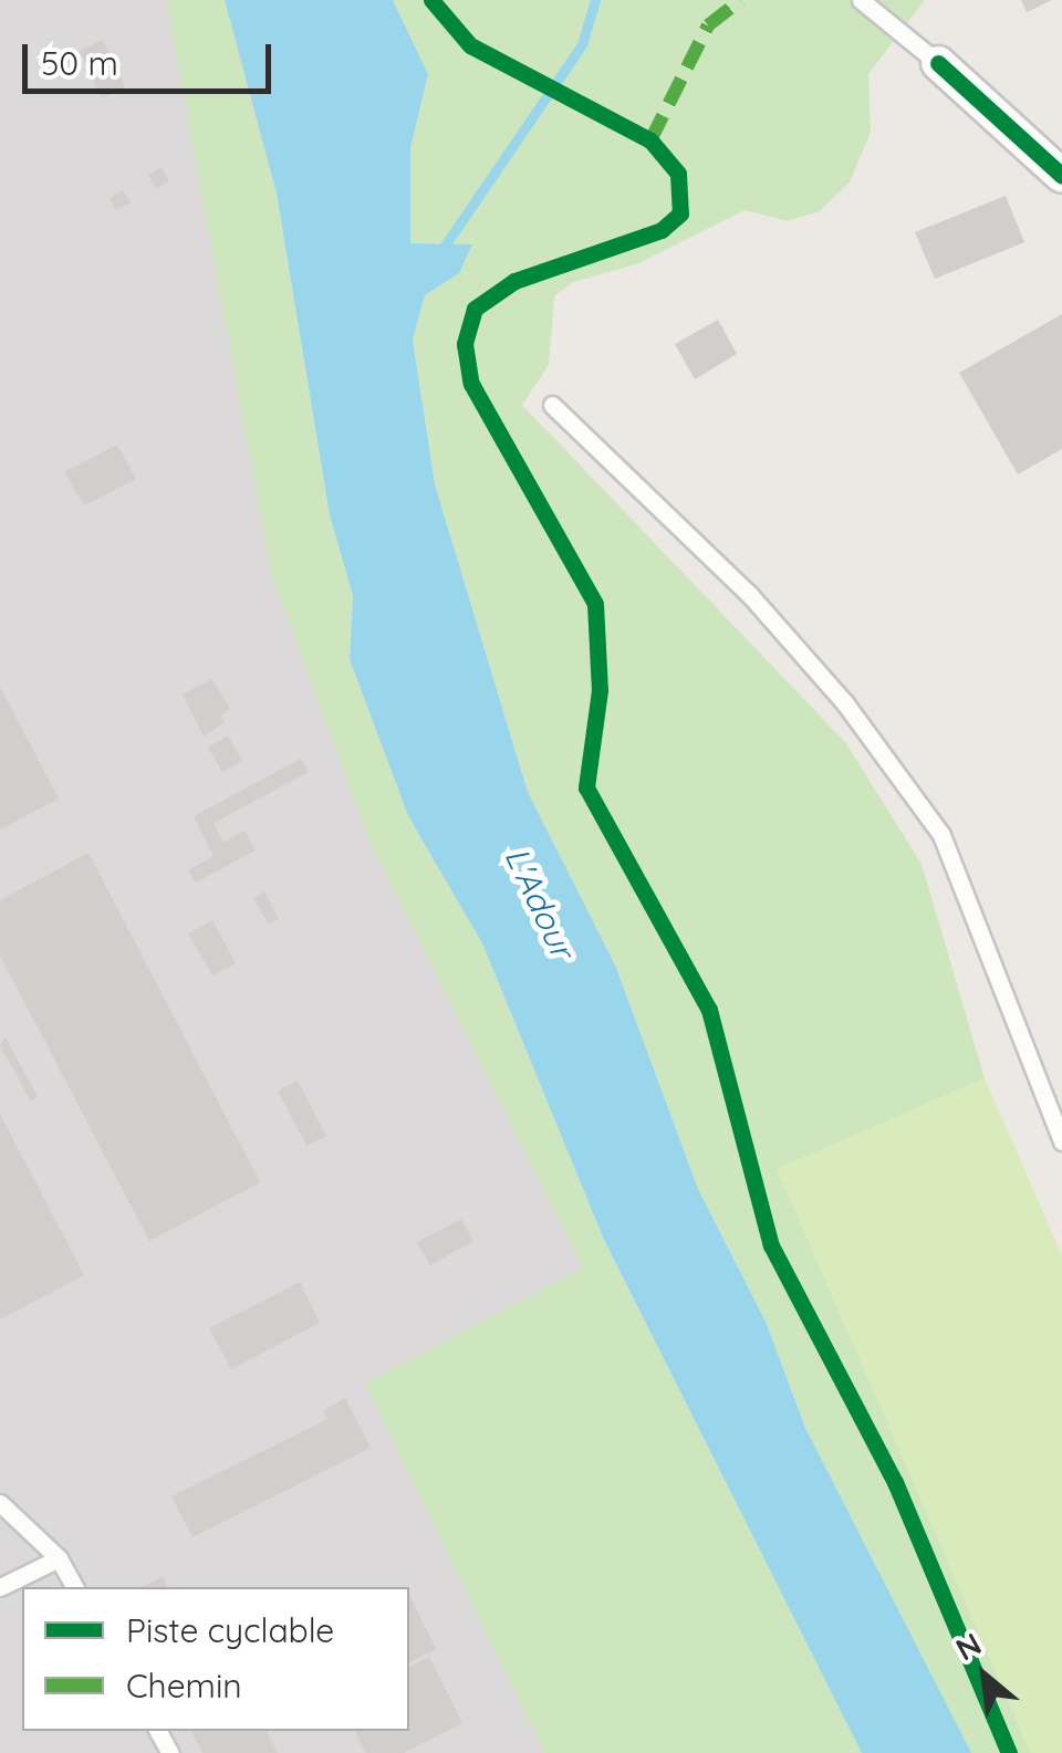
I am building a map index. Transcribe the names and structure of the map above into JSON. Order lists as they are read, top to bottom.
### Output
{
  "water": ["L'Adour"],
  "legend": ["Piste cyclable", "Chemin"],
  "scale_bar": "50 m",
  "north": "top left"
}
